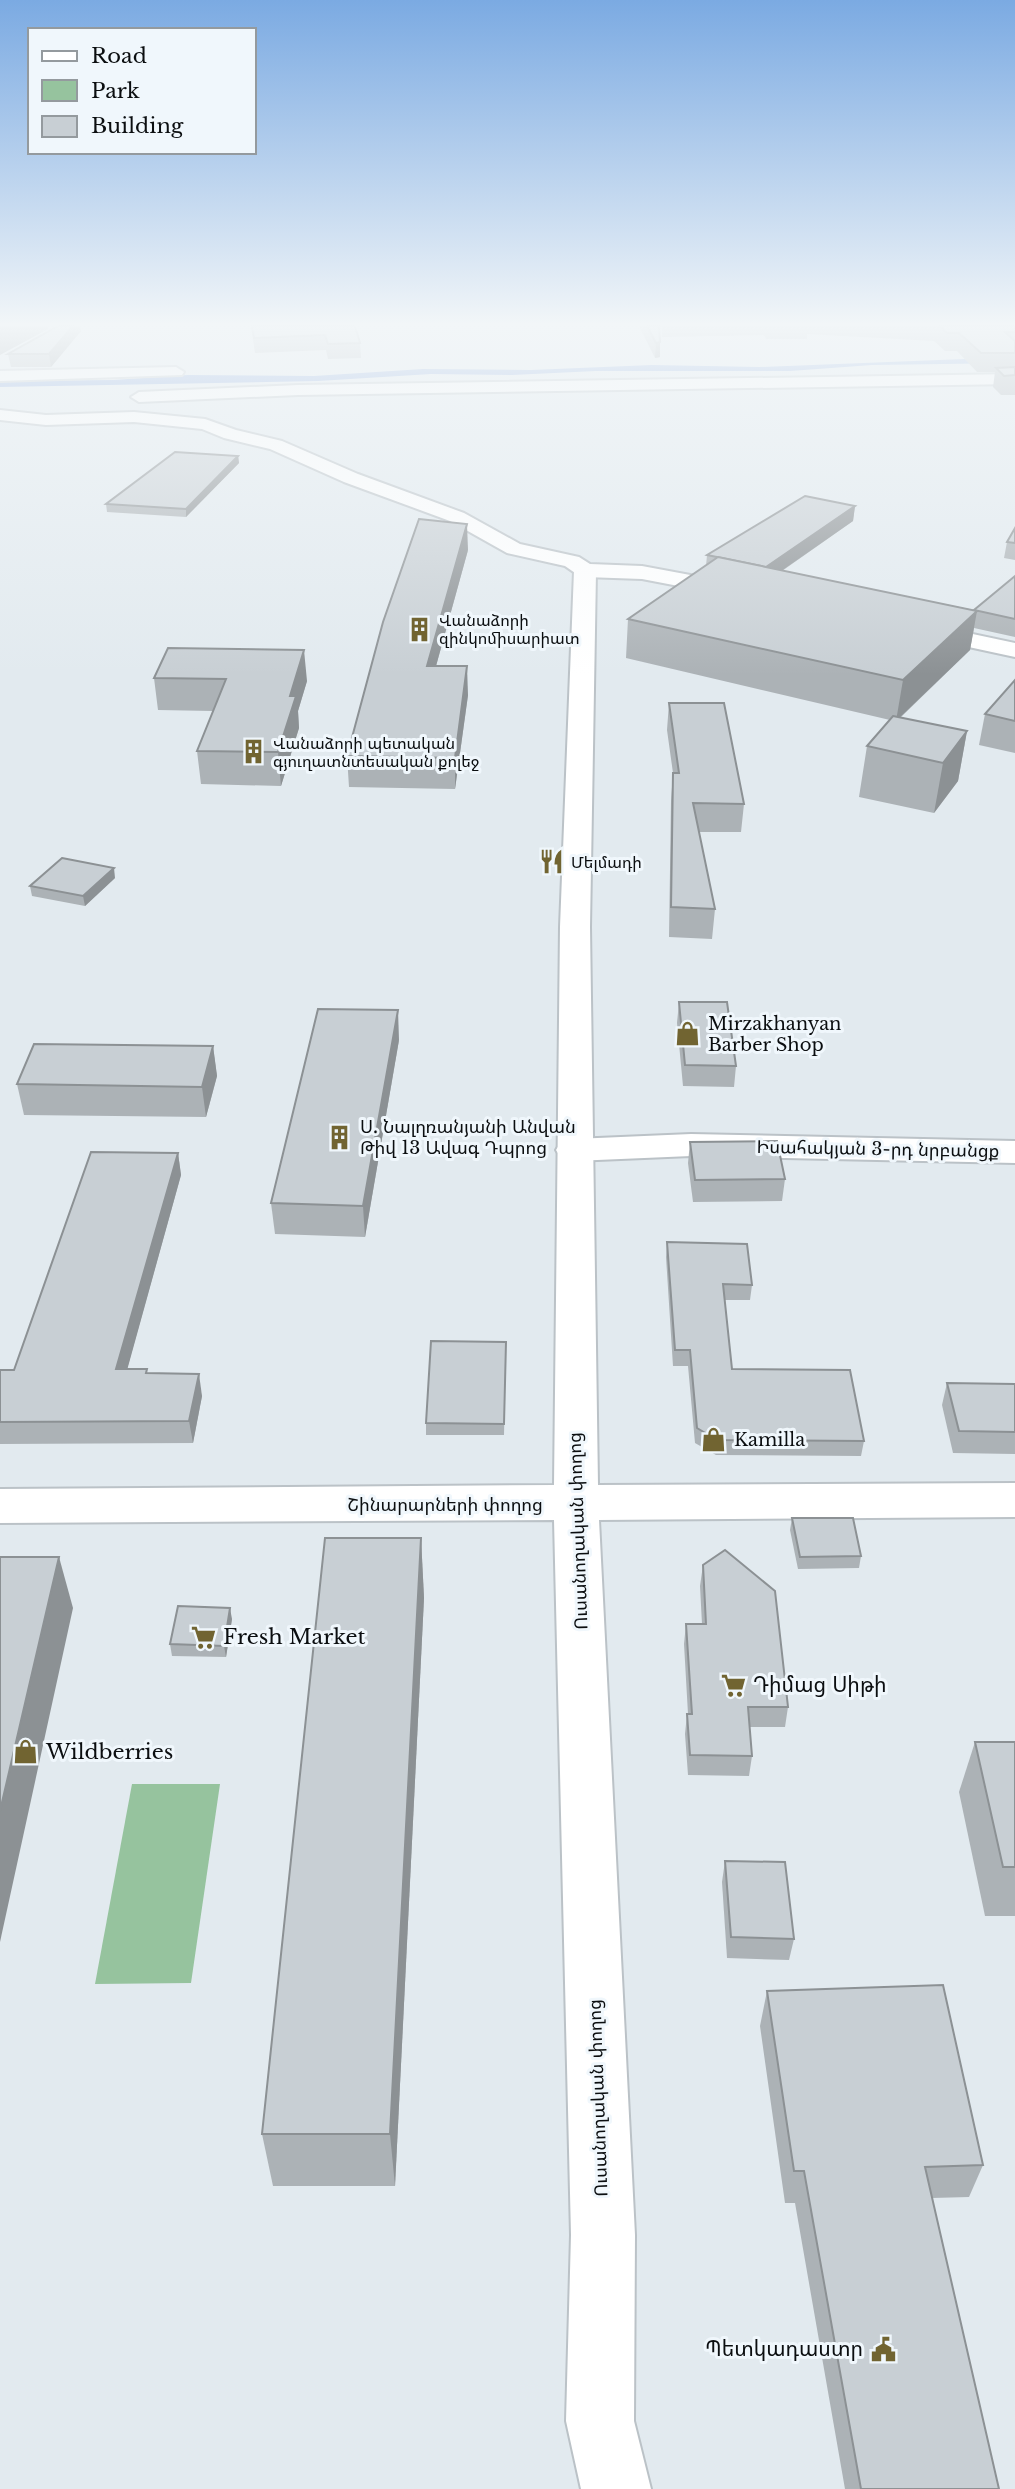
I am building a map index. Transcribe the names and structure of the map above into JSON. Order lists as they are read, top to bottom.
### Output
{
  "streets": {
    "street": ["Իսահակյան 3-րդ նրբանցք", "Շինարարների փողոց", "Ուսանողական փողոց"]
  },
  "crossings": [
    ["Իսահակյան 3-րդ նրբանցք", "Ուսանողական փողոց"],
    ["Շինարարների փողոց", "Ուսանողական փողոց"]
  ],
  "places": {
    "building": ["Վանաձորի զինկոմիսարիատ", "Վանաձորի պետական գյուղատնտեսական քոլեջ", "Ս. Նալղռանյանի Անվան Թիվ 13 Ավագ Դպրոց"],
    "restaurant": ["Մելմադի"],
    "shop": ["Mirzakhanyan Barber Shop", "Kamilla", "Wildberries"],
    "supermarket": ["Fresh Market", "Դիմաց Սիթի"],
    "public building": ["Պետկադաստր"]
  },
  "legend": ["Road", "Park", "Building"]
}
